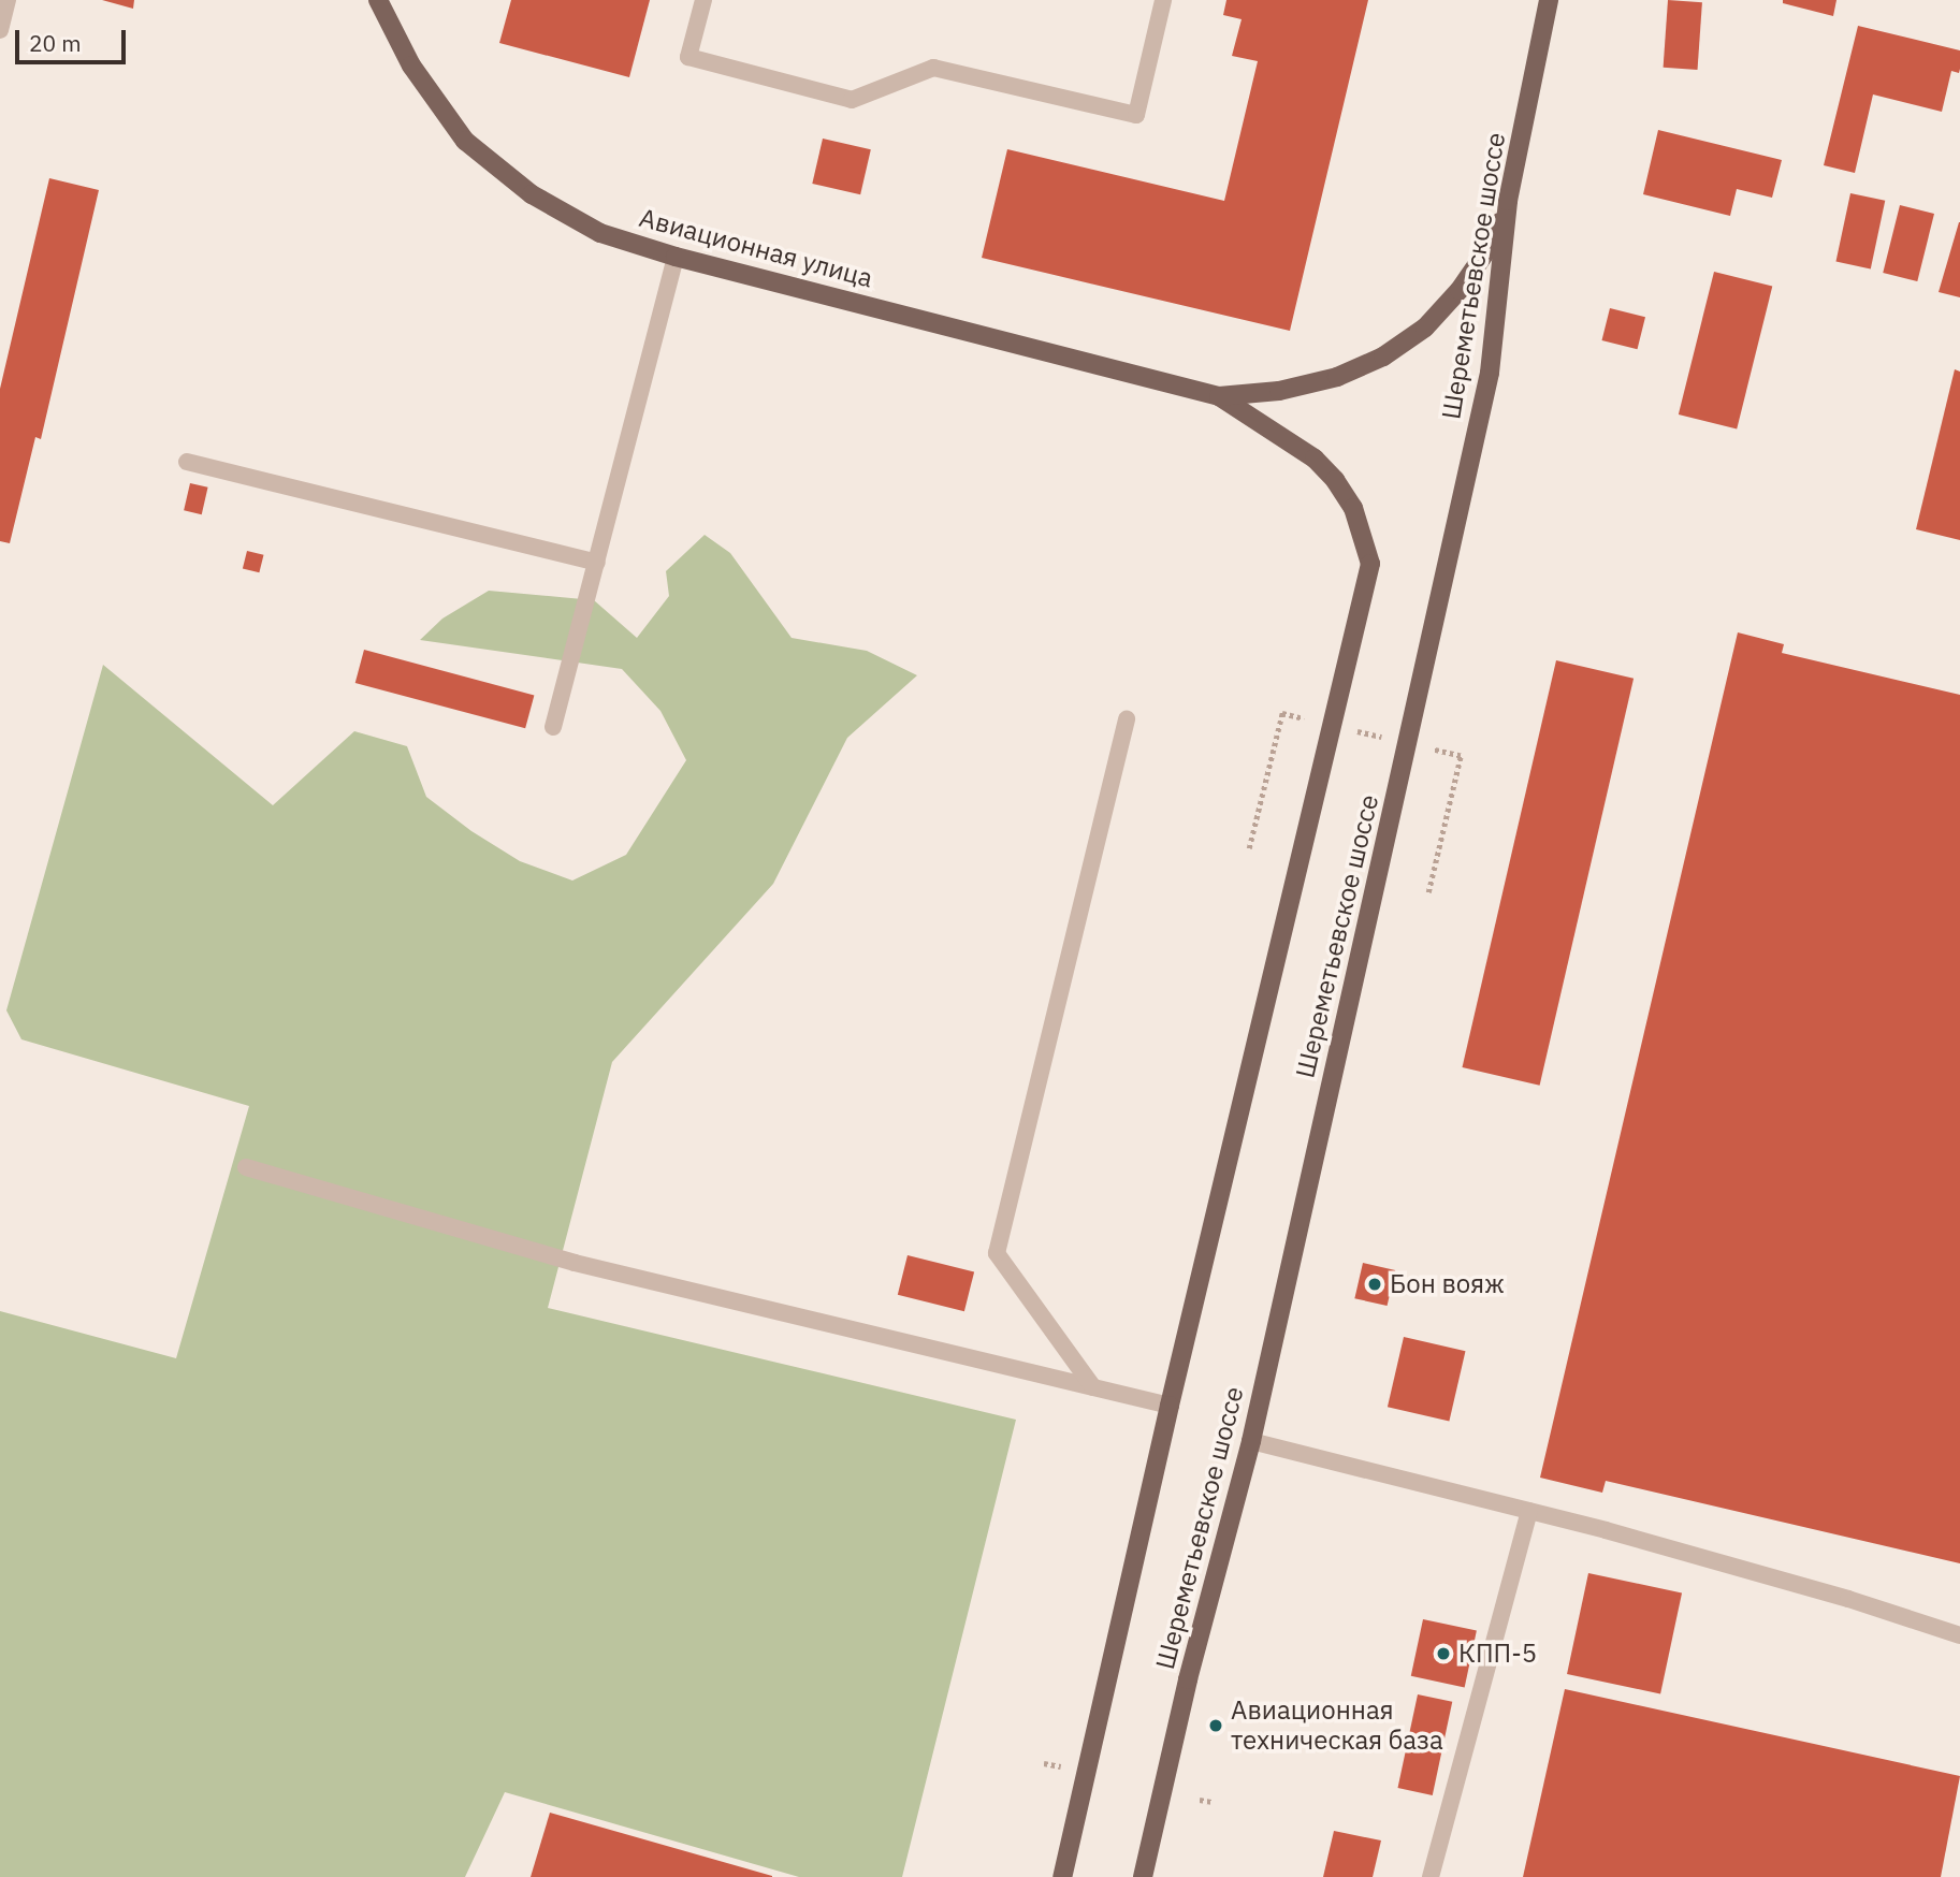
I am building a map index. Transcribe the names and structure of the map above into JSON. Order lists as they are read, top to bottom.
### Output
{
  "streets": {
    "main road": ["Авиационная улица", "Шереметьевское шоссе"]
  },
  "crossings": [
    ["Авиационная улица", "Шереметьевское шоссе"]
  ],
  "places": ["Бон вояж", "КПП-5", "Авиационная техническая база"],
  "scale_bar": "20 m"
}
